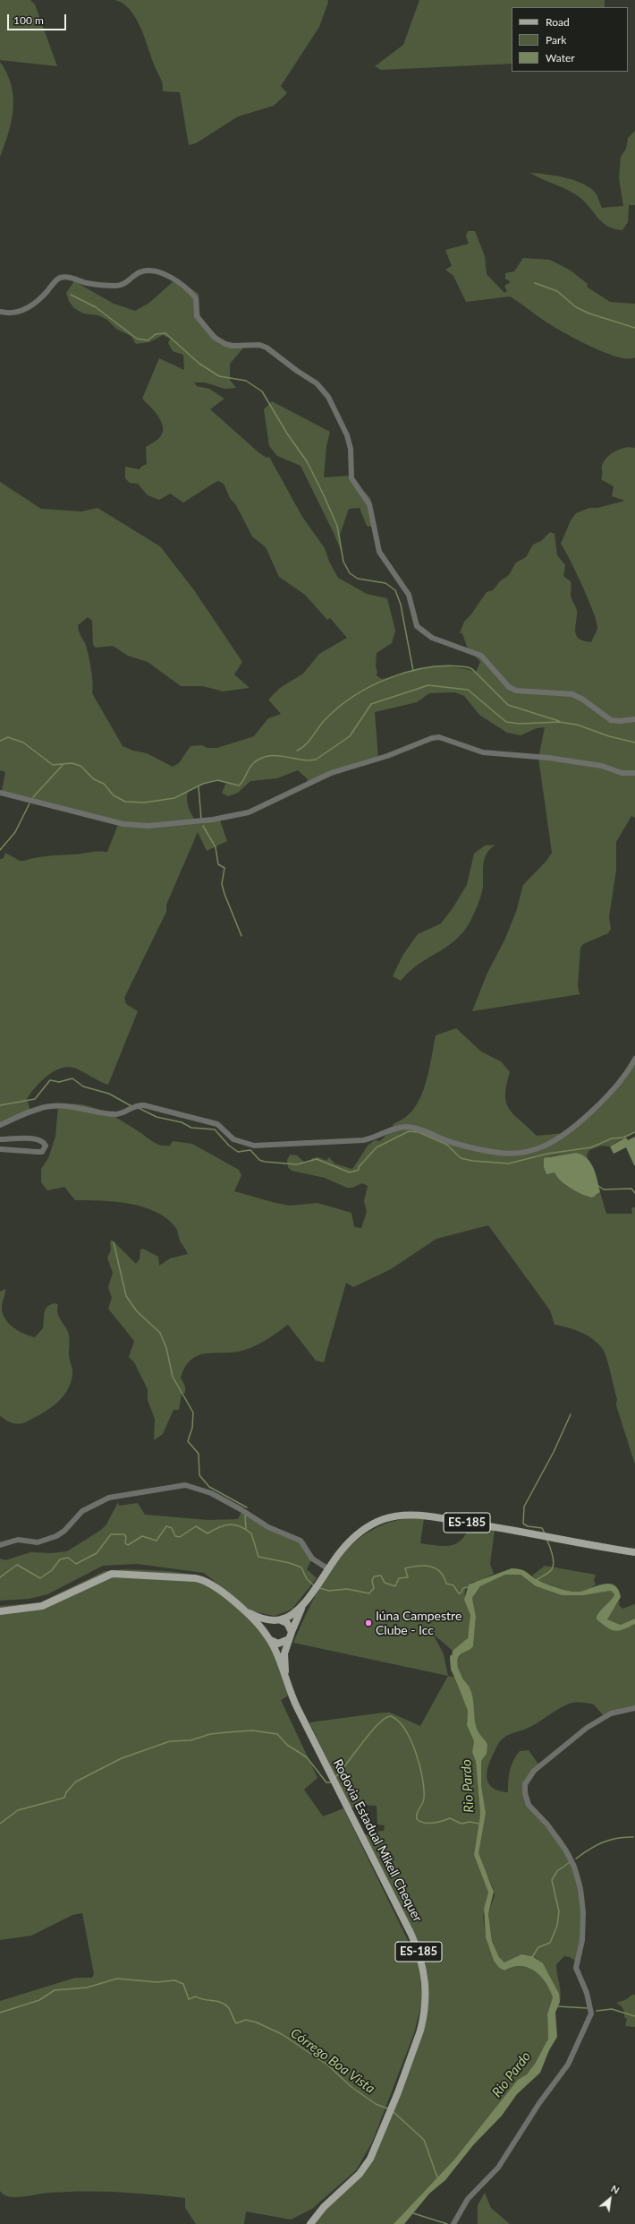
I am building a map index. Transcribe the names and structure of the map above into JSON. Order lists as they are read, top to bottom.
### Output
{
  "streets": {
    "main road": ["ES-185", "Rodovia Estadual Mikell Chequer"]
  },
  "crossings": [
    ["ES-185", "Rodovia Estadual Mikell Chequer"]
  ],
  "water": ["Rio Pardo", "Córrego Boa Vista"],
  "places": ["Iúna Campestre Clube - Icc"],
  "legend": ["Road", "Park", "Water"],
  "scale_bar": "100 m",
  "north": "top right"
}
